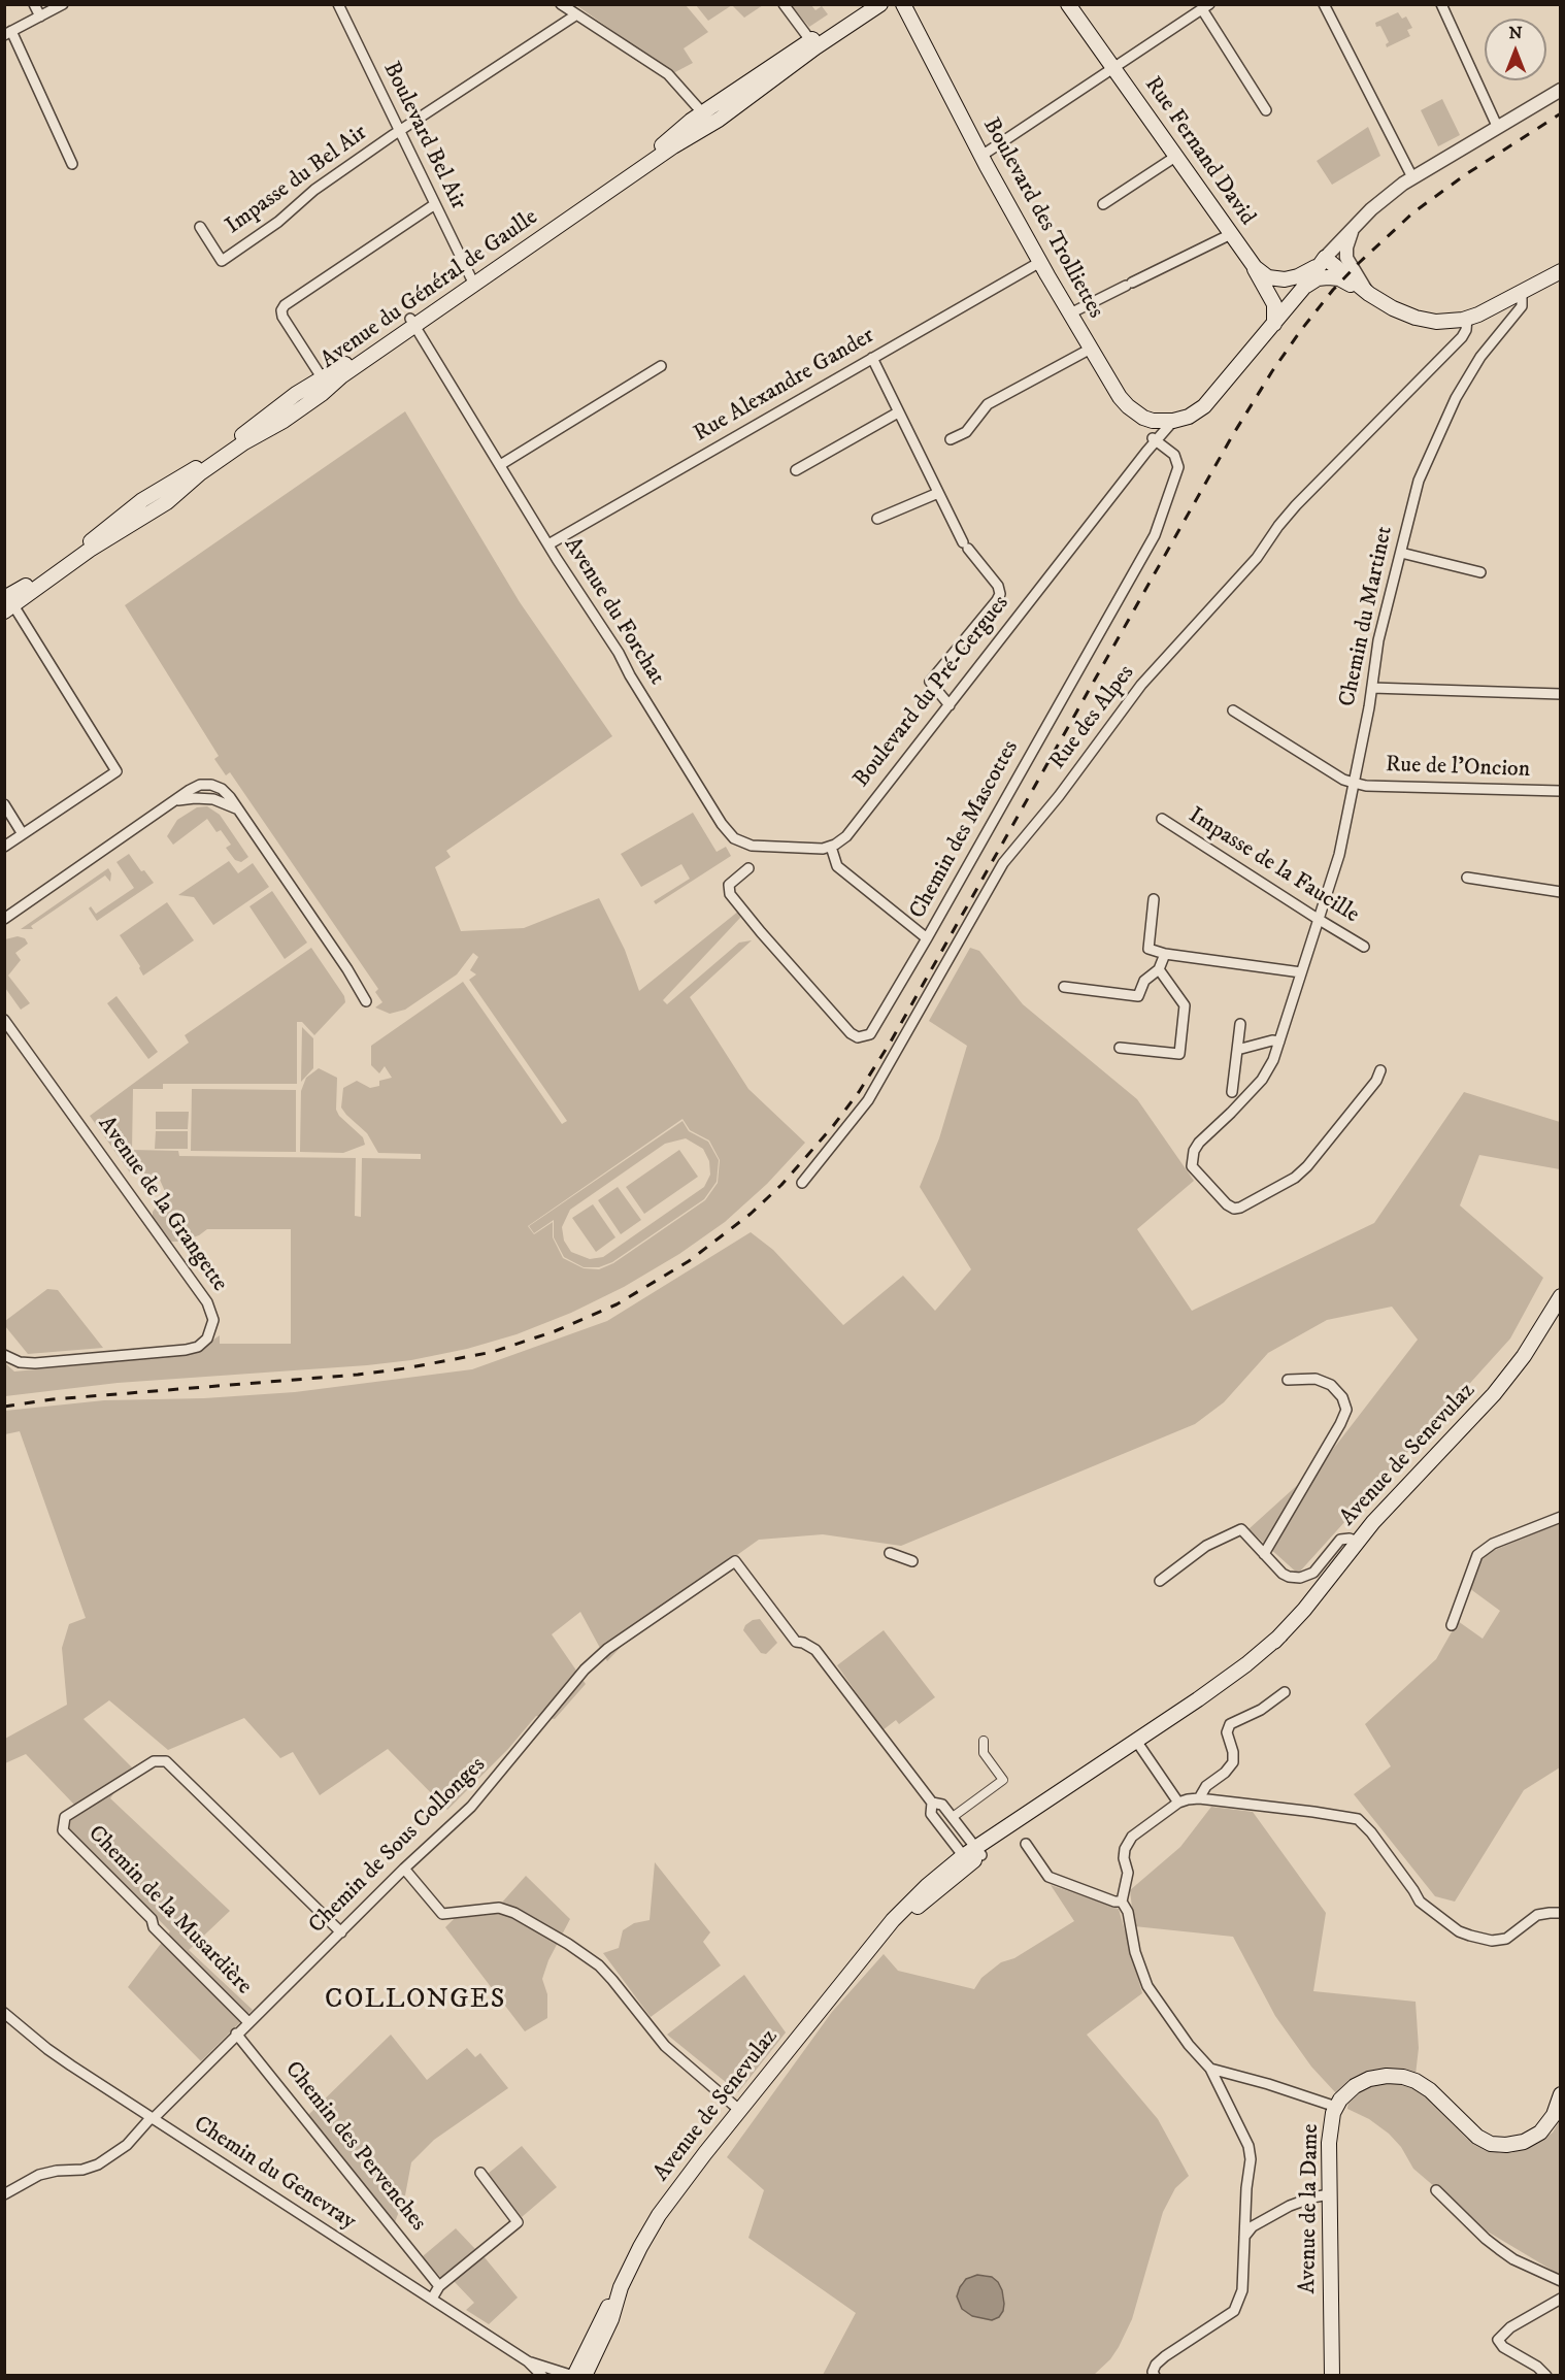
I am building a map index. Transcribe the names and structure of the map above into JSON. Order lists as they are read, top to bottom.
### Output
{
  "streets": {
    "main road": [
      "Rue Fernand David",
      "Boulevard des Trolliettes",
      "Avenue du Général de Gaulle",
      "Boulevard du Pré-Cergues",
      "Avenue de Senevulaz",
      "Avenue de la Dame"
    ],
    "street": [
      "Boulevard Bel Air",
      "Impasse du Bel Air",
      "Rue Alexandre Gander",
      "Avenue du Forchat",
      "Chemin du Martinet",
      "Rue des Alpes",
      "Rue de l'Oncion",
      "Chemin des Mascottes",
      "Impasse de la Faucille",
      "Avenue de la Grangette",
      "Chemin de Sous Collonges",
      "Chemin de la Musardière",
      "Chemin des Pervenches",
      "Chemin du Genevray"
    ]
  },
  "crossings": [
    ["Boulevard Bel Air", "Impasse du Bel Air"],
    ["Boulevard Bel Air", "Avenue du Général de Gaulle"],
    ["Boulevard des Trolliettes", "Rue Alexandre Gander"],
    ["Boulevard des Trolliettes", "Boulevard du Pré-Cergues"],
    ["Avenue du Général de Gaulle", "Avenue du Forchat"],
    ["Rue Alexandre Gander", "Avenue du Forchat"],
    ["Avenue du Forchat", "Boulevard du Pré-Cergues"],
    ["Chemin du Martinet", "Rue de l'Oncion"],
    ["Chemin du Martinet", "Impasse de la Faucille"],
    ["Boulevard du Pré-Cergues", "Chemin des Mascottes"],
    ["Avenue de Senevulaz", "Chemin du Genevray"],
    ["Chemin de Sous Collonges", "Chemin de la Musardière"],
    ["Chemin de Sous Collonges", "Chemin des Pervenches"],
    ["Chemin de Sous Collonges", "Chemin du Genevray"]
  ],
  "districts": ["COLLONGES"],
  "north": "top"
}
